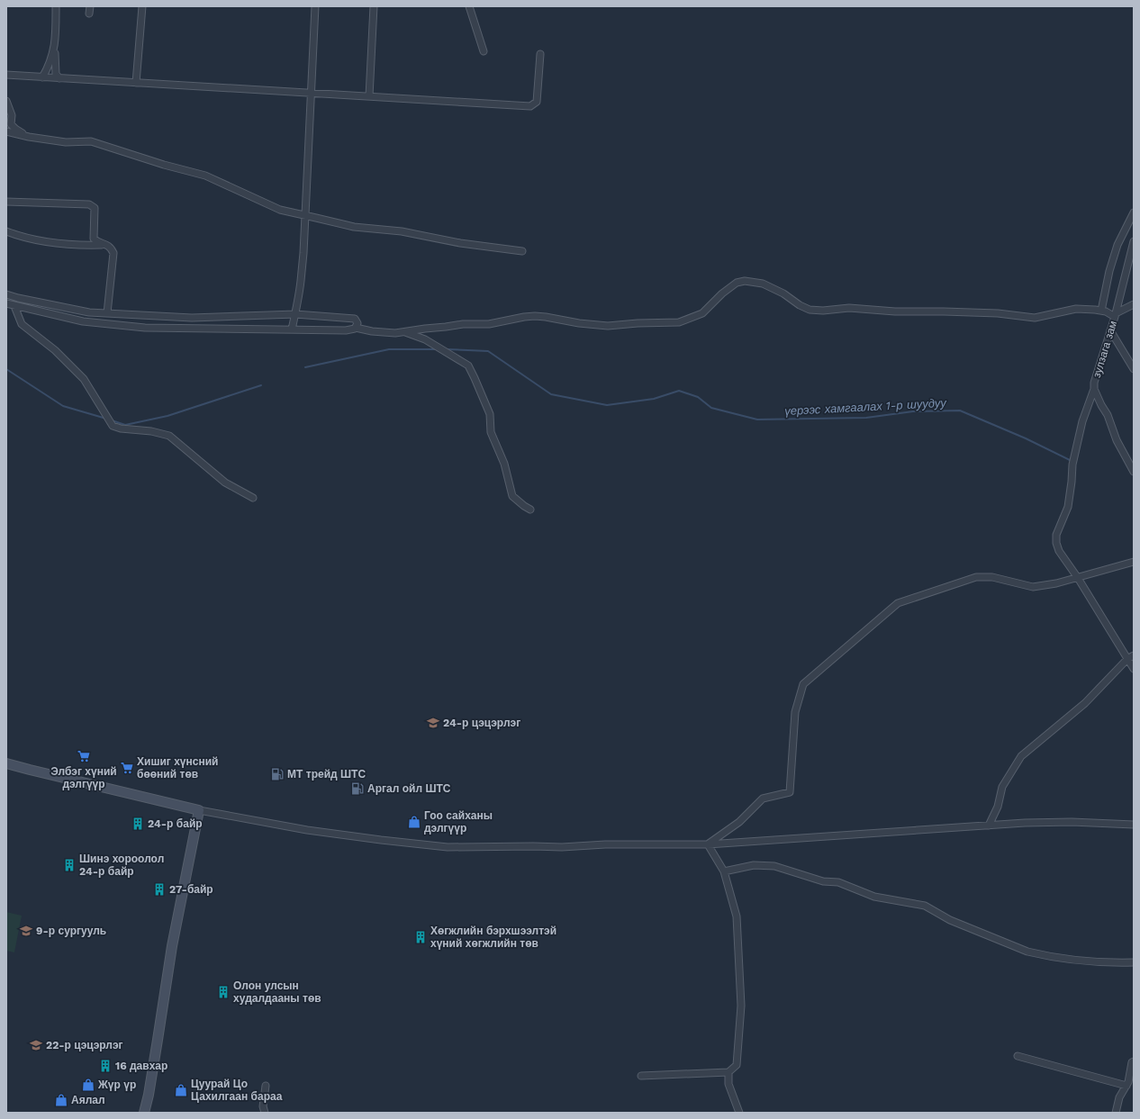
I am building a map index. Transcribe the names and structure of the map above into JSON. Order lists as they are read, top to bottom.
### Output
{
  "streets": {
    "street": ["зулзага зам"]
  },
  "water": ["үерээс хамгаалах 1-р шуудуу"],
  "places": {
    "school or university": ["24-р цэцэрлэг", "9-р сургууль", "22-р цэцэрлэг"],
    "supermarket": ["Элбэг хүний дэлгүүр", "Хишиг хүнсний бөөний төв"],
    "fuel station": ["МТ трейд ШТС", "Аргал ойл ШТС"],
    "shop": [
      "Гоо сайханы дэлгүүр",
      "Жүр үр",
      "Цуурай Цо Цахилгаан бараа",
      "Аялал"
    ],
    "building": [
      "24-р байр",
      "Шинэ хороолол 24-р байр",
      "27-байр",
      "Хөгжлийн бэрхшээлтэй хүний хөгжлийн төв",
      "Олон улсын худалдааны төв",
      "16 давхар"
    ]
  }
}
